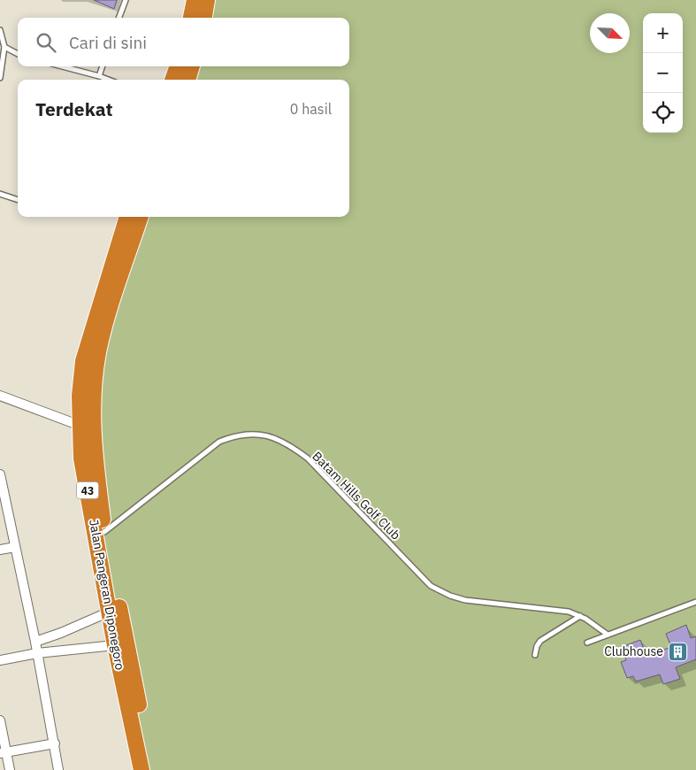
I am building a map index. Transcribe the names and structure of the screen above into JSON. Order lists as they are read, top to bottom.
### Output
{
  "streets": {
    "highway": ["43", "Jalan Pangeran Diponegoro"],
    "lane": ["Batam Hills Golf Club"]
  },
  "crossings": [
    ["Batam Hills Golf Club", "Jalan Pangeran Diponegoro"]
  ],
  "places": {
    "building": ["Clubhouse"]
  },
  "north": "bottom right",
  "page": {
    "map_buttons": ["+", "−"],
    "search": "Cari di sini",
    "heading": ["Terdekat", "0 hasil"]
  }
}
